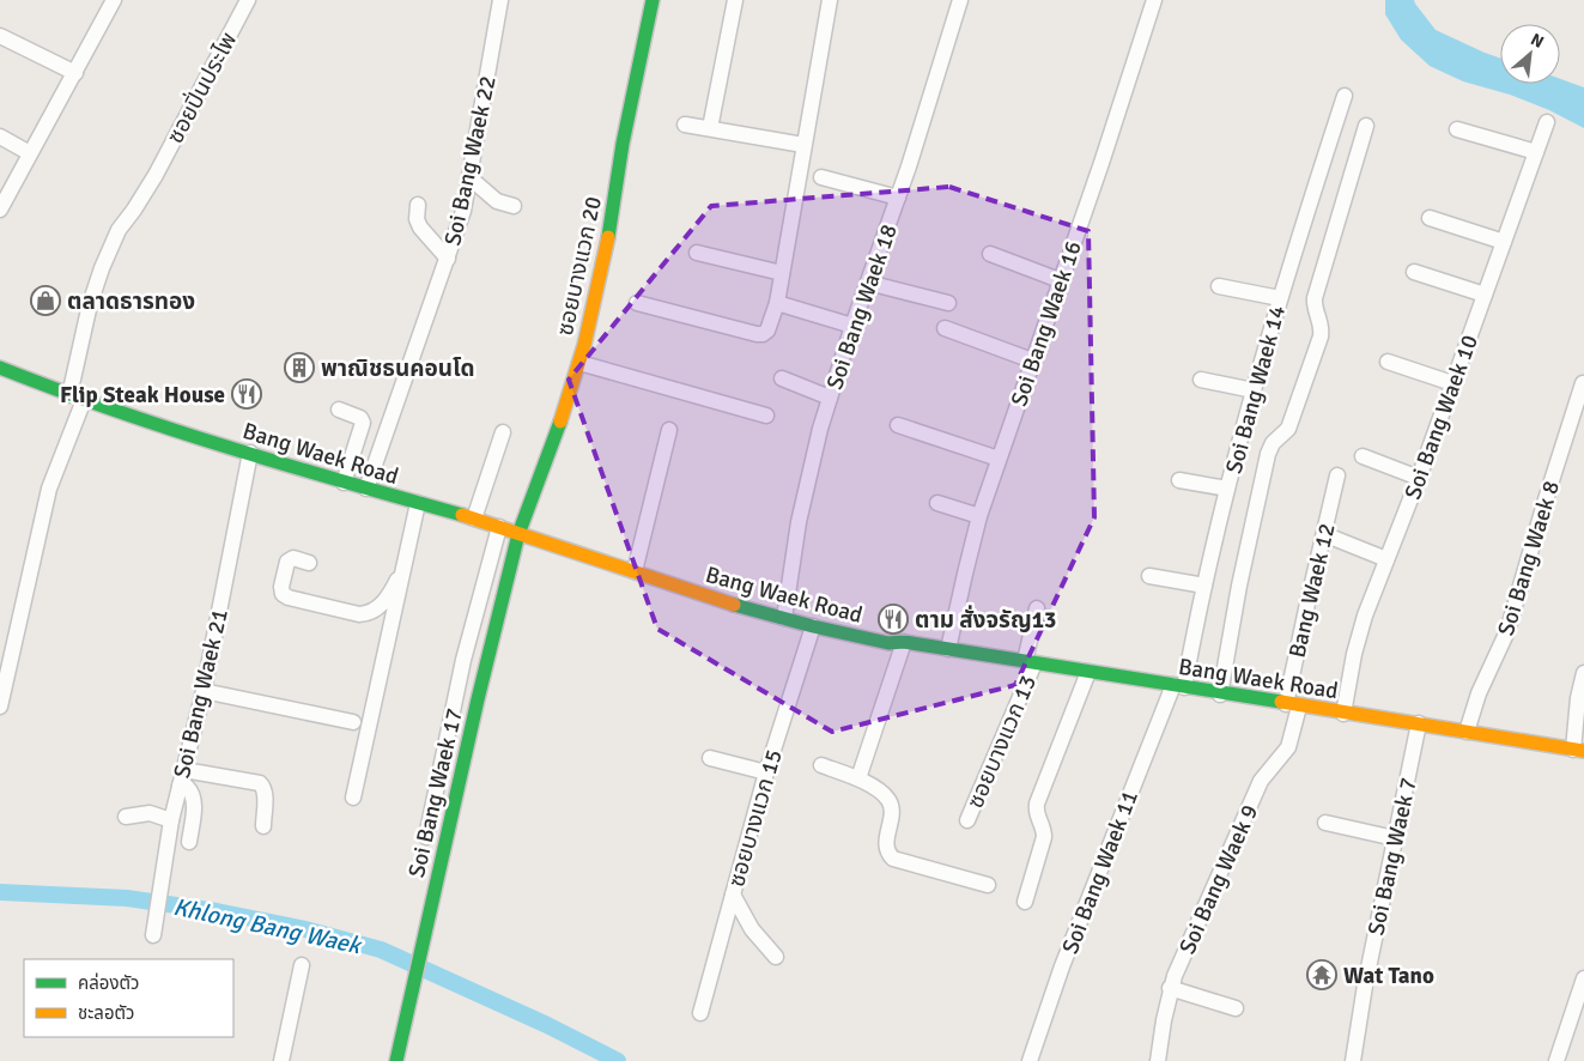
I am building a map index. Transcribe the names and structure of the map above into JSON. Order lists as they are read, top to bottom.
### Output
{
  "streets": {
    "main road": ["ซอยบางแวก 20", "Bang Waek Road", "Soi Bang Waek 17"],
    "street": [
      "ซอยปิ่นประไพ",
      "Soi Bang Waek 22",
      "Soi Bang Waek 18",
      "Soi Bang Waek 16",
      "Soi Bang Waek 14",
      "Soi Bang Waek 10",
      "Soi Bang Waek 8",
      "Bang Waek 12",
      "Soi Bang Waek 21",
      "ซอยบางแวก 13",
      "ซอยบางแวก 15",
      "Soi Bang Waek 7",
      "Soi Bang Waek 11",
      "Soi Bang Waek 9"
    ]
  },
  "crossings": [
    ["ซอยปิ่นประไพ", "Bang Waek Road"],
    ["Soi Bang Waek 22", "Bang Waek Road"],
    ["ซอยบางแวก 20", "Bang Waek Road"],
    ["ซอยบางแวก 20", "Soi Bang Waek 17"],
    ["Soi Bang Waek 18", "Bang Waek Road"],
    ["Soi Bang Waek 16", "Bang Waek Road"],
    ["Soi Bang Waek 14", "Bang Waek Road"],
    ["Soi Bang Waek 14", "Soi Bang Waek 11"],
    ["Soi Bang Waek 10", "Bang Waek Road"],
    ["Bang Waek Road", "Soi Bang Waek 8"],
    ["Bang Waek Road", "Bang Waek 12"],
    ["Bang Waek Road", "Soi Bang Waek 21"],
    ["Bang Waek Road", "ซอยบางแวก 13"],
    ["Bang Waek Road", "Soi Bang Waek 17"],
    ["Bang Waek Road", "ซอยบางแวก 15"],
    ["Bang Waek Road", "Soi Bang Waek 7"],
    ["Bang Waek Road", "Soi Bang Waek 11"],
    ["Bang Waek Road", "Soi Bang Waek 9"],
    ["Bang Waek 12", "Soi Bang Waek 9"]
  ],
  "water": ["Khlong Bang Waek"],
  "places": {
    "shop": ["ตลาดธารทอง"],
    "building": ["พาณิชธนคอนโด"],
    "restaurant": ["Flip Steak House", "ตาม สั่งจรัญ13"],
    "temple": ["Wat Tano"]
  },
  "legend": ["คล่องตัว", "ชะลอตัว"],
  "north": "top right"
}
